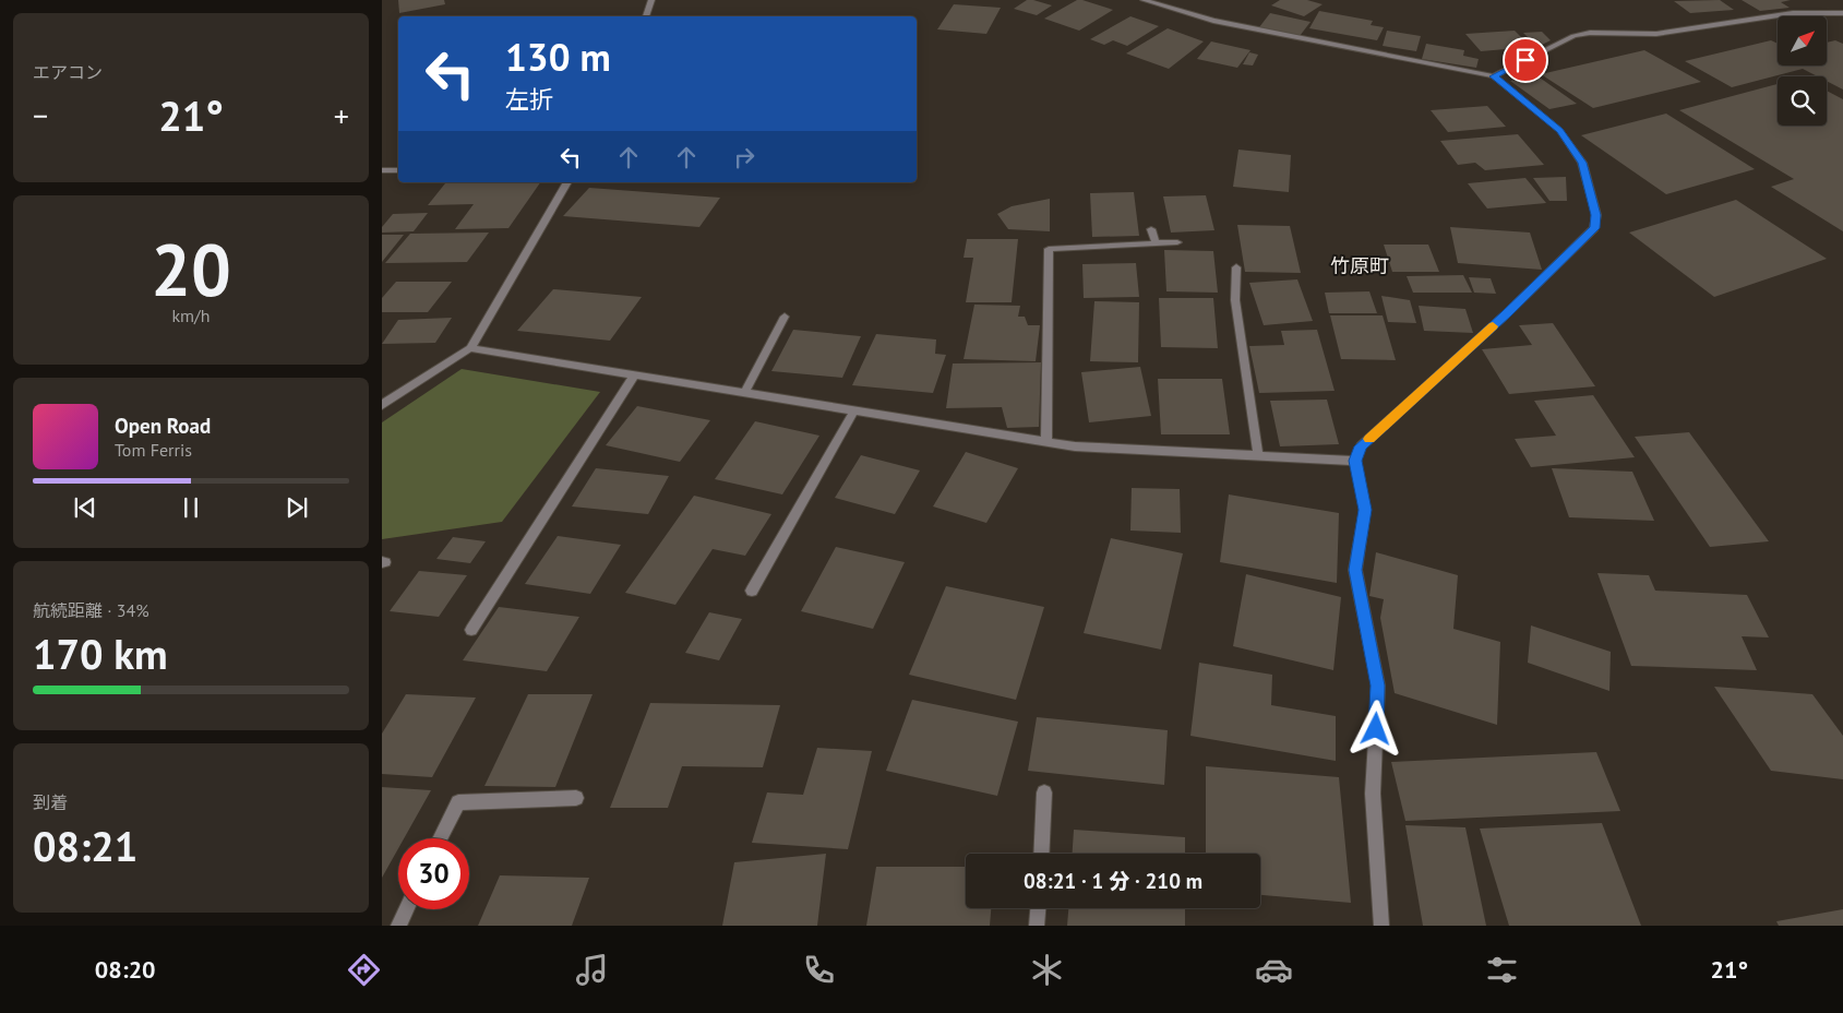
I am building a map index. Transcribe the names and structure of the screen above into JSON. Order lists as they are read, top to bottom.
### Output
{
  "districts": ["竹原町"],
  "north": "top right",
  "page": {
    "tile": [
      "エアコン",
      ["20", "km/h"],
      ["航続距離 · 34%", "170 km"],
      ["到着", "08:21"]
    ],
    "turn": ["130 m", "左折"],
    "heat": ["−", "21°", "+"],
    "song": ["Open Road", "Tom Ferris"],
    "limit": "30",
    "trip": "08:21 · 1 分 · 210 m",
    "tabs": ["08:20", "21°"]
  }
}
